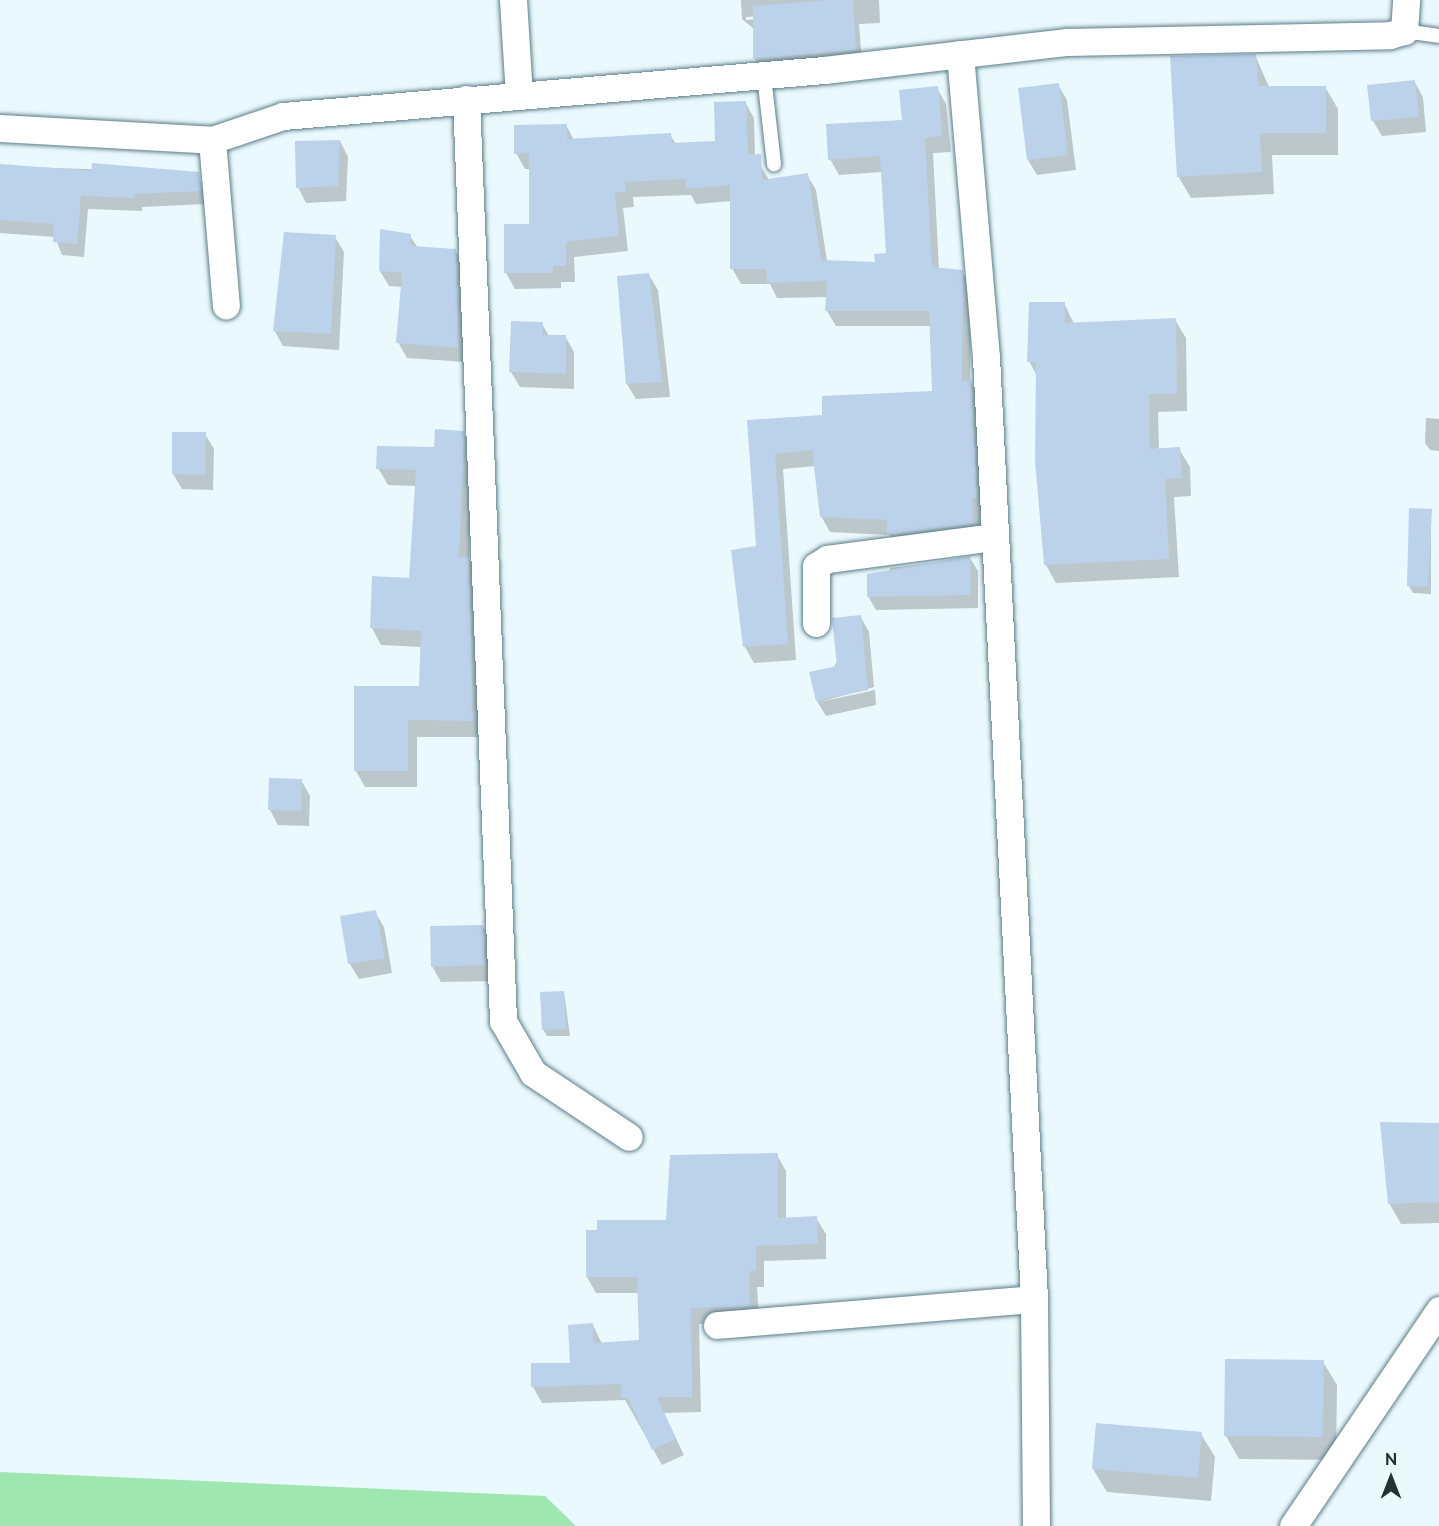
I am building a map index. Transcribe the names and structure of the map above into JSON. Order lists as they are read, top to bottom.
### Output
{
  "north": "top"
}
